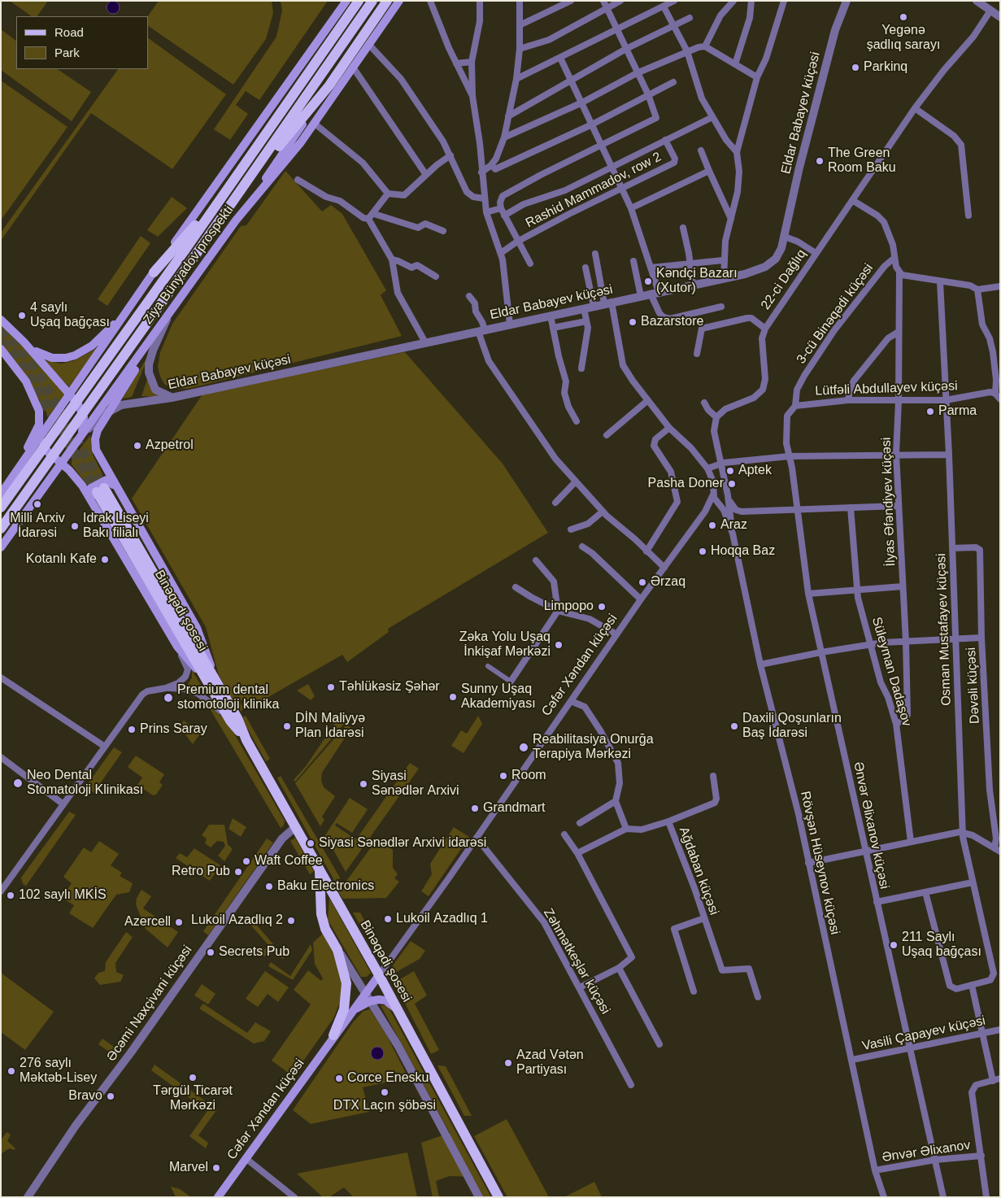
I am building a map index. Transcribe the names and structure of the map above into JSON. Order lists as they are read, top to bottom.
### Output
{
  "streets": {
    "main road": ["Ziya Bünyadov prospekti", "Binəqədi şosesi", "Cəfər Xəndan küçəsi"],
    "street": [
      "Eldar Babayev küçəsi",
      "Rashid Mammadov, row 2",
      "22-ci Dağlıq",
      "3-cü Binəqədi küçəsi",
      "Lütfəli Abdullayev küçəsi",
      "İlyas Əfəndiyev küçəsi",
      "Osman Mustafayev küçəsi",
      "Süleyman Dadaşov",
      "Dəvəli küçəsi",
      "Ənvər Əlixanov küçəsi",
      "Rövşən Hüseynov küçəsi",
      "Ağdaban küçəsi",
      "Zəhmətkeşlər küçəsi",
      "Əcəmi Naxçivani küçəsi",
      "Vasili Çapayev küçəsi",
      "Ənvər Əlixanov"
    ]
  },
  "crossings": [
    ["Eldar Babayev küçəsi", "Ziya Bünyadov prospekti"],
    ["22-ci Dağlıq", "İlyas Əfəndiyev küçəsi"],
    ["3-cü Binəqədi küçəsi", "Lütfəli Abdullayev küçəsi"],
    ["3-cü Binəqədi küçəsi", "İlyas Əfəndiyev küçəsi"],
    ["3-cü Binəqədi küçəsi", "Ənvər Əlixanov küçəsi"],
    ["Lütfəli Abdullayev küçəsi", "İlyas Əfəndiyev küçəsi"],
    ["Lütfəli Abdullayev küçəsi", "Osman Mustafayev küçəsi"],
    ["İlyas Əfəndiyev küçəsi", "Süleyman Dadaşov"],
    ["Binəqədi şosesi", "Cəfər Xəndan küçəsi"],
    ["Binəqədi şosesi", "Əcəmi Naxçivani küçəsi"],
    ["Osman Mustafayev küçəsi", "Dəvəli küçəsi"],
    ["Cəfər Xəndan küçəsi", "Zəhmətkeşlər küçəsi"],
    ["Ənvər Əlixanov küçəsi", "Vasili Çapayev küçəsi"],
    ["Ənvər Əlixanov küçəsi", "Ənvər Əlixanov"],
    ["Rövşən Hüseynov küçəsi", "Vasili Çapayev küçəsi"],
    ["Rövşən Hüseynov küçəsi", "Ənvər Əlixanov"]
  ],
  "places": [
    "Yegənə şadlıq sarayı",
    "Parkinq",
    "The Green Room Baku",
    "Kəndçi Bazarı (Xutor)",
    "4 saylı Uşaq bağçası",
    "Bazarstore",
    "Parma",
    "Azpetrol",
    "Aptek",
    "Pasha Doner",
    "Milli Arxiv İdarəsi",
    "Araz",
    "Idrak Liseyi Bakı filialı",
    "Hoqqa Baz",
    "Kotanlı Kafe",
    "Ərzaq",
    "Limpopo",
    "Zəka Yolu Uşaq İnkişaf Mərkəzi",
    "Təhlükəsiz Şəhər",
    "Sunny Uşaq Akademiyası",
    "Premium dental stomotoloji klinika",
    "DİN Maliyyə Plan İdarəsi",
    "Daxili Qoşunların Baş İdarəsi",
    "Prins Saray",
    "Reabilitasiya Onurğa Terapiya Mərkəzi",
    "Room",
    "Neo Dental Stomatoloji Klinikası",
    "Siyasi Sənədlər Arxivi",
    "Grandmart",
    "Siyasi Sənədlər Arxivi idarəsi",
    "Waft Coffee",
    "Retro Pub",
    "Baku Electronics",
    "102 saylı MKİS",
    "Lukoil Azadlıq 1",
    "Lukoil Azadlıq 2",
    "Azercell",
    "211 Saylı Uşaq bağçası",
    "Secrets Pub",
    "Azad Vətən Partiyası",
    "276 saylı Məktəb-Lisey",
    "Tərgül Ticarət Mərkəzi",
    "Corce Enesku",
    "DTX Laçın şöbəsi",
    "Bravo",
    "Marvel"
  ],
  "legend": ["Road", "Park"]
}
